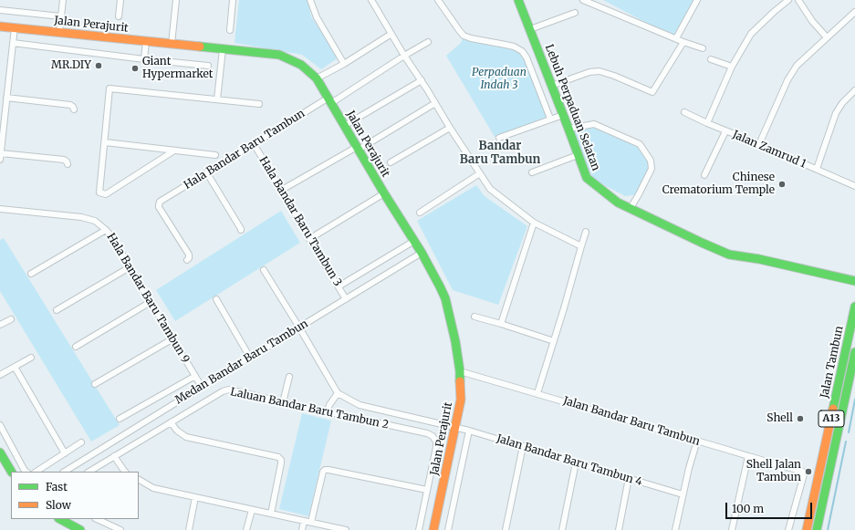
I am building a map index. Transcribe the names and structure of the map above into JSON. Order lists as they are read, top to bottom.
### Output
{
  "streets": {
    "street": [
      "Jalan Perajurit",
      "Lebuh Perpaduan Selatan",
      "Hala Bandar Baru Tambun",
      "Jalan Zamrud 1",
      "Hala Bandar Baru Tambun 3",
      "Hala Bandar Baru Tambun 9",
      "Medan Bandar Baru Tambun",
      "Jalan Tambun",
      "Laluan Bandar Baru Tambun 2",
      "A13",
      "Jalan Bandar Baru Tambun",
      "Jalan Bandar Baru Tambun 4"
    ]
  },
  "crossings": [
    ["Jalan Perajurit", "Hala Bandar Baru Tambun"],
    ["Jalan Perajurit", "Medan Bandar Baru Tambun"],
    ["Jalan Perajurit", "Jalan Bandar Baru Tambun"],
    ["Jalan Perajurit", "Jalan Bandar Baru Tambun 4"],
    ["Hala Bandar Baru Tambun", "Hala Bandar Baru Tambun 3"],
    ["Hala Bandar Baru Tambun 3", "Medan Bandar Baru Tambun"],
    ["Hala Bandar Baru Tambun 9", "Medan Bandar Baru Tambun"]
  ],
  "districts": ["Bandar Baru Tambun"],
  "parks": ["Perpaduan Indah 3"],
  "places": [
    "MR.DIY",
    "Giant Hypermarket",
    "Chinese Crematorium Temple",
    "Shell",
    "Shell Jalan Tambun"
  ],
  "legend": ["Fast", "Slow"],
  "scale_bar": "100 m"
}
